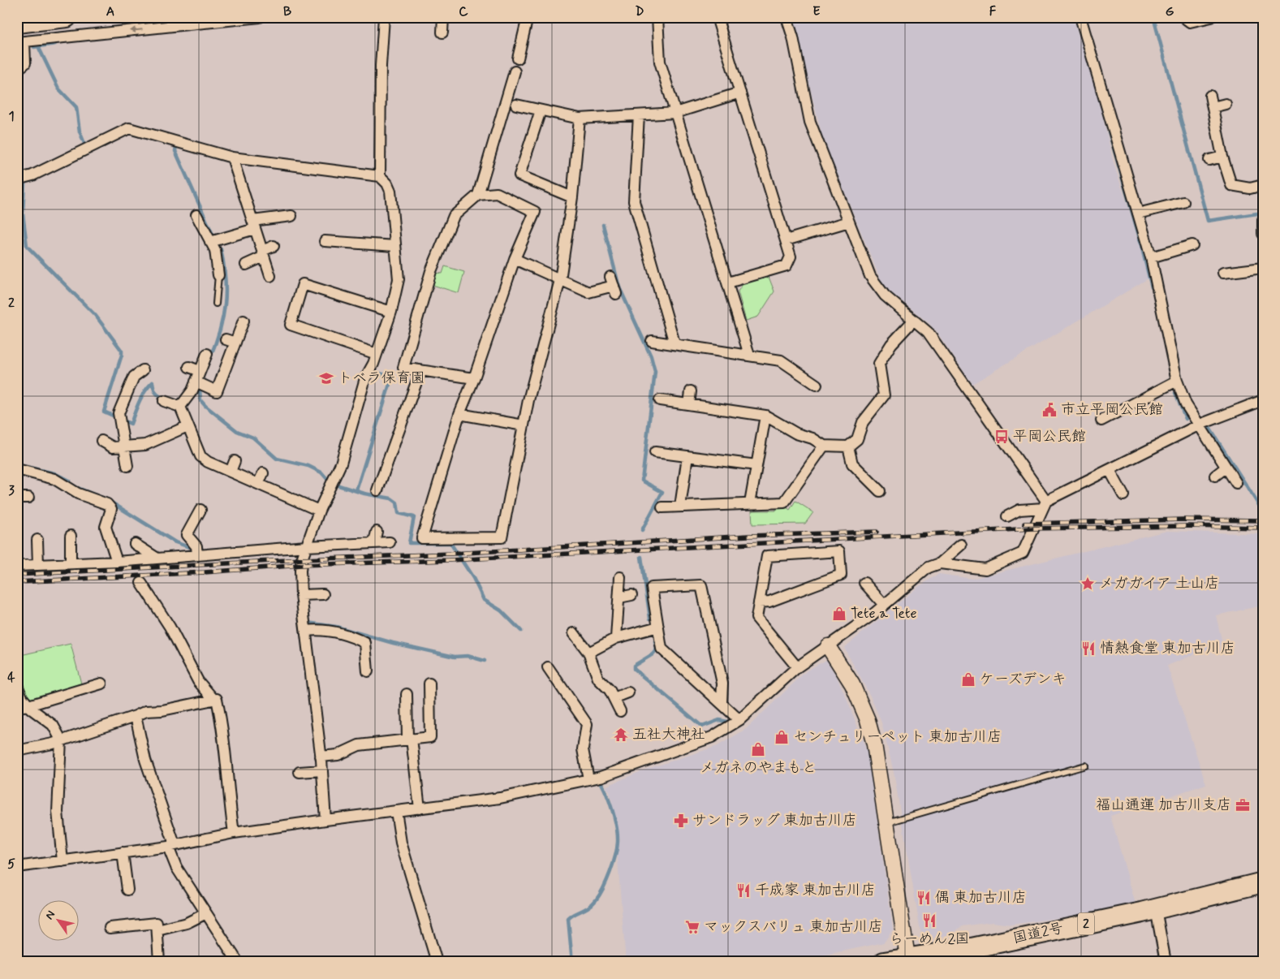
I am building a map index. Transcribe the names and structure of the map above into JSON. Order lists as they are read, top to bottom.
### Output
{
  "streets": {
    "highway": ["2", "国道2号"]
  },
  "places": {
    "school or university": ["トベラ保育園"],
    "public building": ["市立平岡公民館"],
    "bus stop": ["平岡公民館"],
    "place": ["メガガイア 土山店"],
    "shop": [
      "Tete a Tete",
      "ケーズデンキ",
      "センチュリーペット 東加古川店",
      "メガネのやまもと"
    ],
    "restaurant": [
      "情熱食堂 東加古川店",
      "千成家 東加古川店",
      "偶 東加古川店",
      "らーめん2国"
    ],
    "temple": ["五社大神社"],
    "office": ["福山通運 加古川支店"],
    "pharmacy": ["サンドラッグ 東加古川店"],
    "supermarket": ["マックスバリュ 東加古川店"]
  },
  "north": "top left",
  "grid": {
    "columns": [
      "A",
      "B",
      "C",
      "D",
      "E",
      "F",
      "G"
    ],
    "rows": [
      "1",
      "2",
      "3",
      "4",
      "5"
    ]
  }
}
